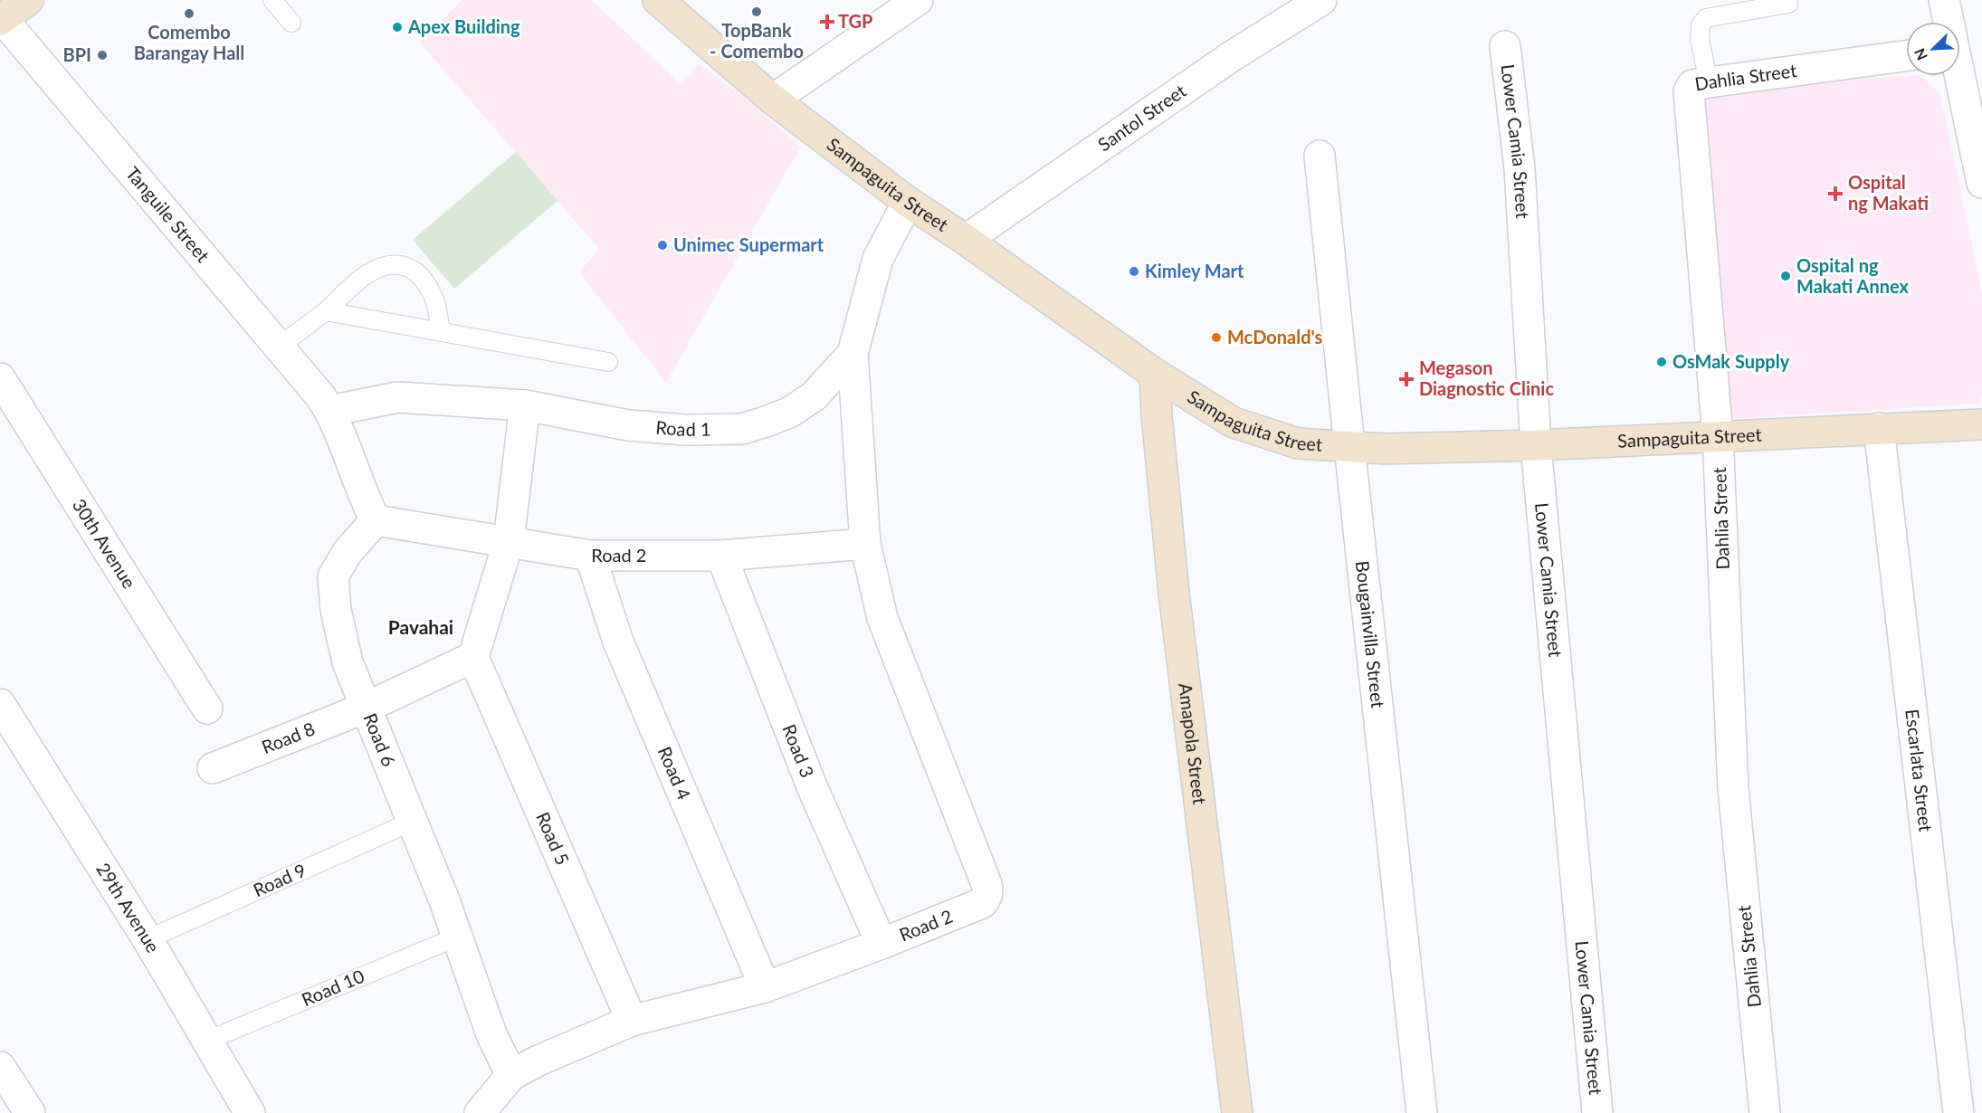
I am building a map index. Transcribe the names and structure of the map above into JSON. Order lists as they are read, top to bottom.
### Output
{
  "streets": {
    "street": [
      "Dahlia Street",
      "Santol Street",
      "Lower Camia Street",
      "Sampaguita Street",
      "Tanguile Street",
      "Road 1",
      "30th Avenue",
      "Road 2",
      "Bougainvilla Street",
      "Road 8",
      "Road 6",
      "Amapola Street",
      "Road 3",
      "Escarlata Street",
      "Road 4",
      "Road 5",
      "29th Avenue"
    ],
    "lane": ["Road 9", "Road 10"]
  },
  "crossings": [
    ["Dahlia Street", "Sampaguita Street"],
    ["Santol Street", "Sampaguita Street"],
    ["Lower Camia Street", "Sampaguita Street"],
    ["Sampaguita Street", "Road 1"],
    ["Sampaguita Street", "Bougainvilla Street"],
    ["Sampaguita Street", "Amapola Street"],
    ["Sampaguita Street", "Escarlata Street"],
    ["Tanguile Street", "Road 1"],
    ["Road 1", "Road 2"],
    ["Road 2", "Road 6"],
    ["Road 2", "Road 3"],
    ["Road 2", "Road 4"],
    ["Road 2", "Road 5"],
    ["Road 8", "Road 6"],
    ["Road 6", "Road 9"],
    ["Road 6", "Road 10"],
    ["Road 9", "29th Avenue"],
    ["29th Avenue", "Road 10"]
  ],
  "districts": ["Pavahai"],
  "places": {
    "other": [
      "TopBank - Comembo",
      "Comembo Barangay Hall",
      "Apex Building",
      "BPI",
      "Unimec Supermart",
      "Kimley Mart",
      "Ospital ng Makati Annex",
      "McDonald's",
      "OsMak Supply"
    ],
    "health": ["TGP", "Ospital ng Makati", "Megason Diagnostic Clinic"]
  },
  "north": "bottom left"
}
